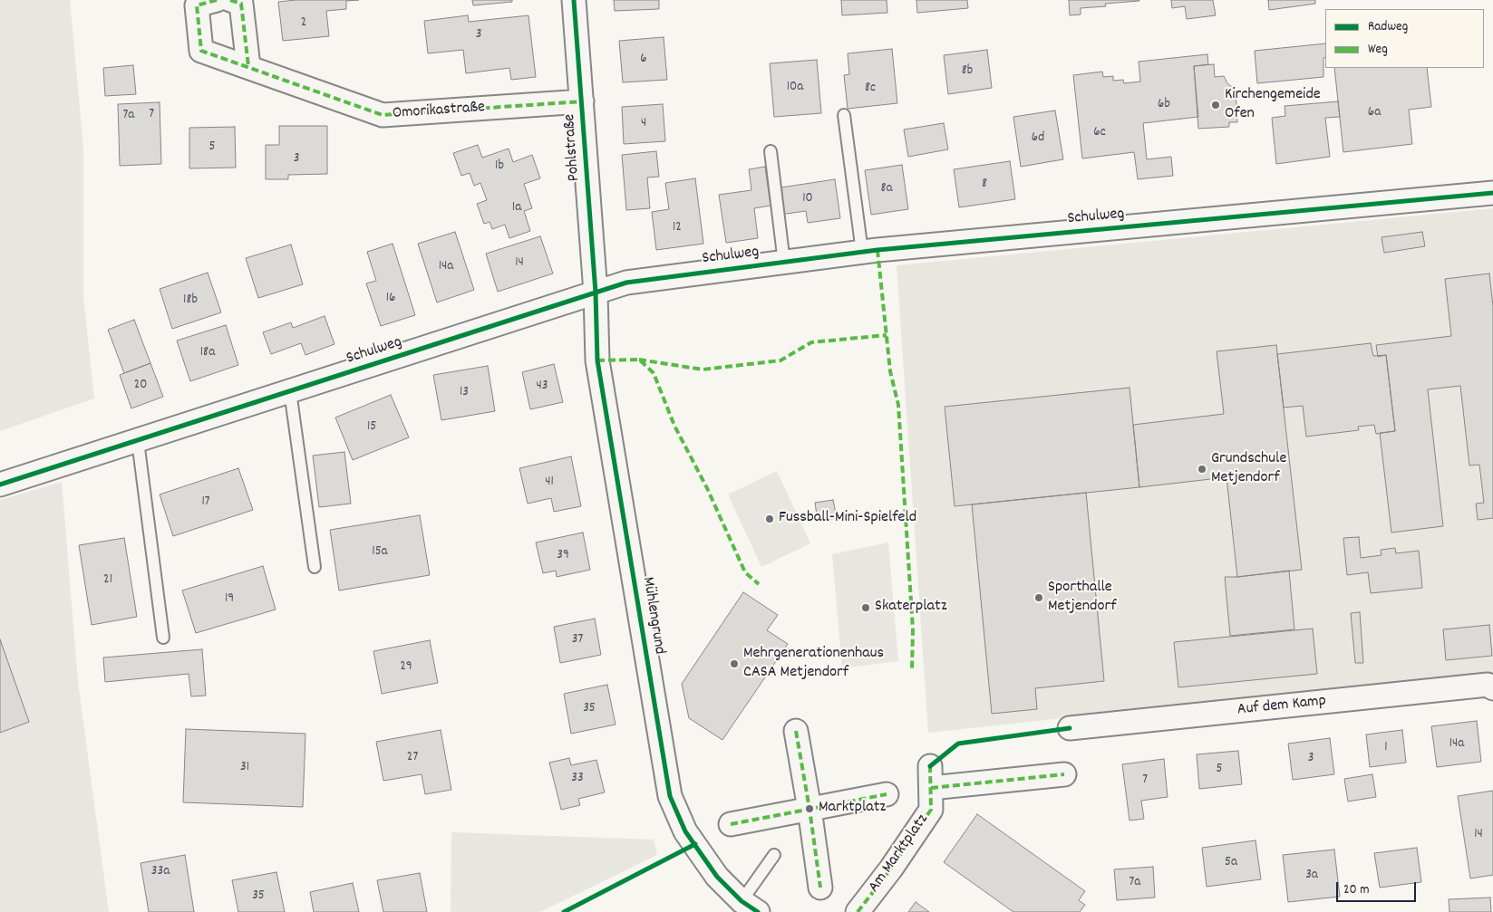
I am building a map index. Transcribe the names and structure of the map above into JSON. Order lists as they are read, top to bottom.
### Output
{
  "streets": {
    "street": [
      "Omorikastraße",
      "Pohlstraße",
      "Schulweg",
      "Mühlengrund",
      "Auf dem Kamp",
      "Am Marktplatz"
    ]
  },
  "crossings": [
    ["Omorikastraße", "Pohlstraße"],
    ["Pohlstraße", "Schulweg"],
    ["Pohlstraße", "Mühlengrund"],
    ["Schulweg", "Mühlengrund"]
  ],
  "places": [
    "Kirchengemeide Ofen",
    "Grundschule Metjendorf",
    "Fussball-Mini-Spielfeld",
    "Sporthalle Metjendorf",
    "Skaterplatz",
    "Mehrgenerationenhaus CASA Metjendorf",
    "Marktplatz"
  ],
  "house_numbers": [
    "2",
    "3",
    "6",
    "8b",
    "10a",
    "8c",
    "6b",
    "6a",
    "7",
    "7a",
    "4",
    "6c",
    "6d",
    "5",
    "3",
    "1b",
    "8",
    "8a",
    "10",
    "1a",
    "12",
    "14",
    "14a",
    "16",
    "18b",
    "18a",
    "20",
    "43",
    "13",
    "15",
    "41",
    "17",
    "15a",
    "39",
    "21",
    "19",
    "37",
    "29",
    "35",
    "14a",
    "1",
    "27",
    "3",
    "31",
    "5",
    "33",
    "7",
    "14",
    "5a",
    "33a",
    "3a",
    "7a",
    "35"
  ],
  "legend": ["Radweg", "Weg"],
  "scale_bar": "20 m"
}
